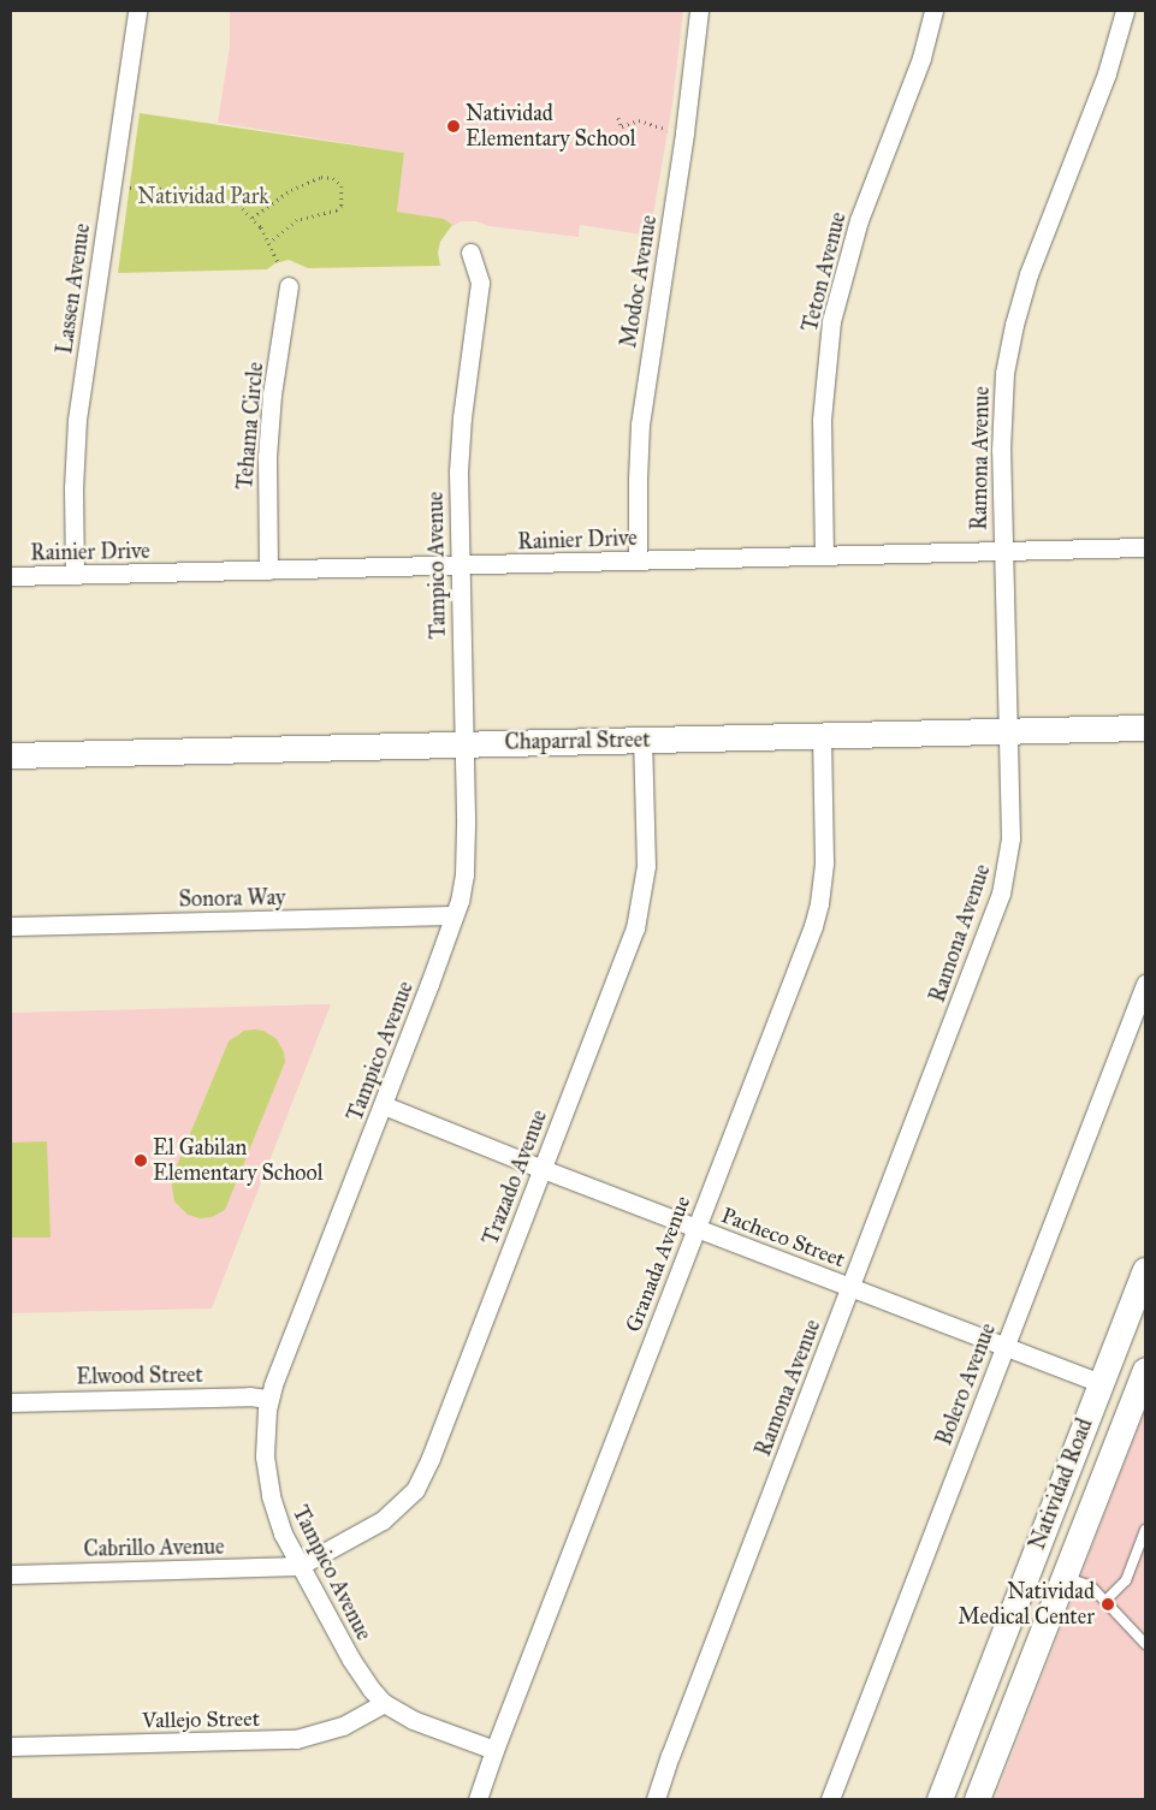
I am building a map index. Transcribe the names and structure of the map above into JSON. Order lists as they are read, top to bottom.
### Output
{
  "streets": {
    "main road": ["Chaparral Street", "Natividad Road"],
    "street": [
      "Teton Avenue",
      "Modoc Avenue",
      "Lassen Avenue",
      "Tehama Circle",
      "Ramona Avenue",
      "Rainier Drive",
      "Tampico Avenue",
      "Sonora Way",
      "Trazado Avenue",
      "Pacheco Street",
      "Granada Avenue",
      "Elwood Street",
      "Bolero Avenue",
      "Cabrillo Avenue",
      "Vallejo Street"
    ]
  },
  "crossings": [
    ["Teton Avenue", "Rainier Drive"],
    ["Modoc Avenue", "Rainier Drive"],
    ["Lassen Avenue", "Rainier Drive"],
    ["Tehama Circle", "Rainier Drive"],
    ["Ramona Avenue", "Rainier Drive"],
    ["Ramona Avenue", "Chaparral Street"],
    ["Ramona Avenue", "Pacheco Street"],
    ["Rainier Drive", "Tampico Avenue"],
    ["Tampico Avenue", "Chaparral Street"],
    ["Tampico Avenue", "Sonora Way"],
    ["Tampico Avenue", "Trazado Avenue"],
    ["Tampico Avenue", "Pacheco Street"],
    ["Tampico Avenue", "Granada Avenue"],
    ["Tampico Avenue", "Elwood Street"],
    ["Tampico Avenue", "Cabrillo Avenue"],
    ["Tampico Avenue", "Vallejo Street"],
    ["Chaparral Street", "Trazado Avenue"],
    ["Chaparral Street", "Granada Avenue"],
    ["Trazado Avenue", "Pacheco Street"],
    ["Trazado Avenue", "Cabrillo Avenue"],
    ["Pacheco Street", "Granada Avenue"],
    ["Pacheco Street", "Bolero Avenue"],
    ["Pacheco Street", "Natividad Road"]
  ],
  "parks": ["Natividad Park"],
  "places": ["Natividad Elementary School", "El Gabilan Elementary School", "Natividad Medical Center"]
}
